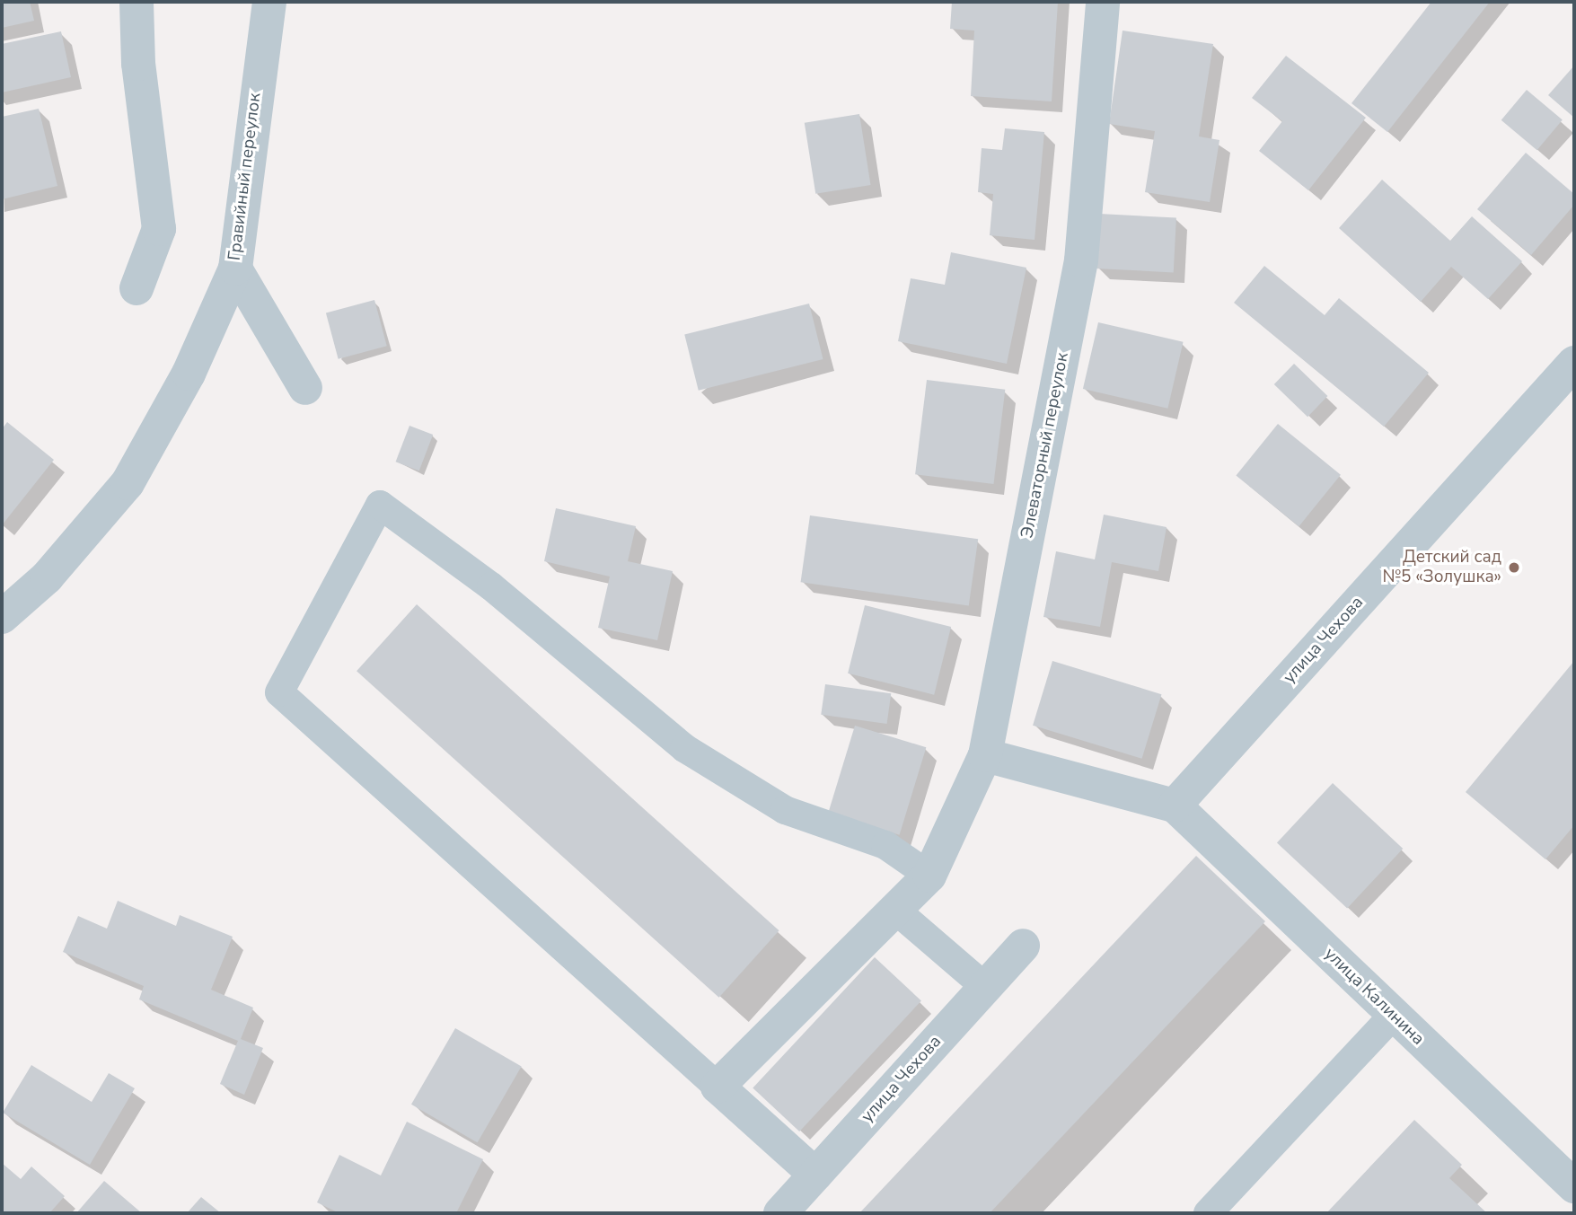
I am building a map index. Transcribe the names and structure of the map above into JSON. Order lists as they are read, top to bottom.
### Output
{
  "streets": {
    "street": [
      "Гравийный переулок",
      "Элеваторный переулок",
      "улица Чехова",
      "улица Калинина"
    ]
  },
  "crossings": [
    ["улица Чехова", "улица Калинина"]
  ],
  "places": ["Детский сад №5 «Золушка»"]
}
